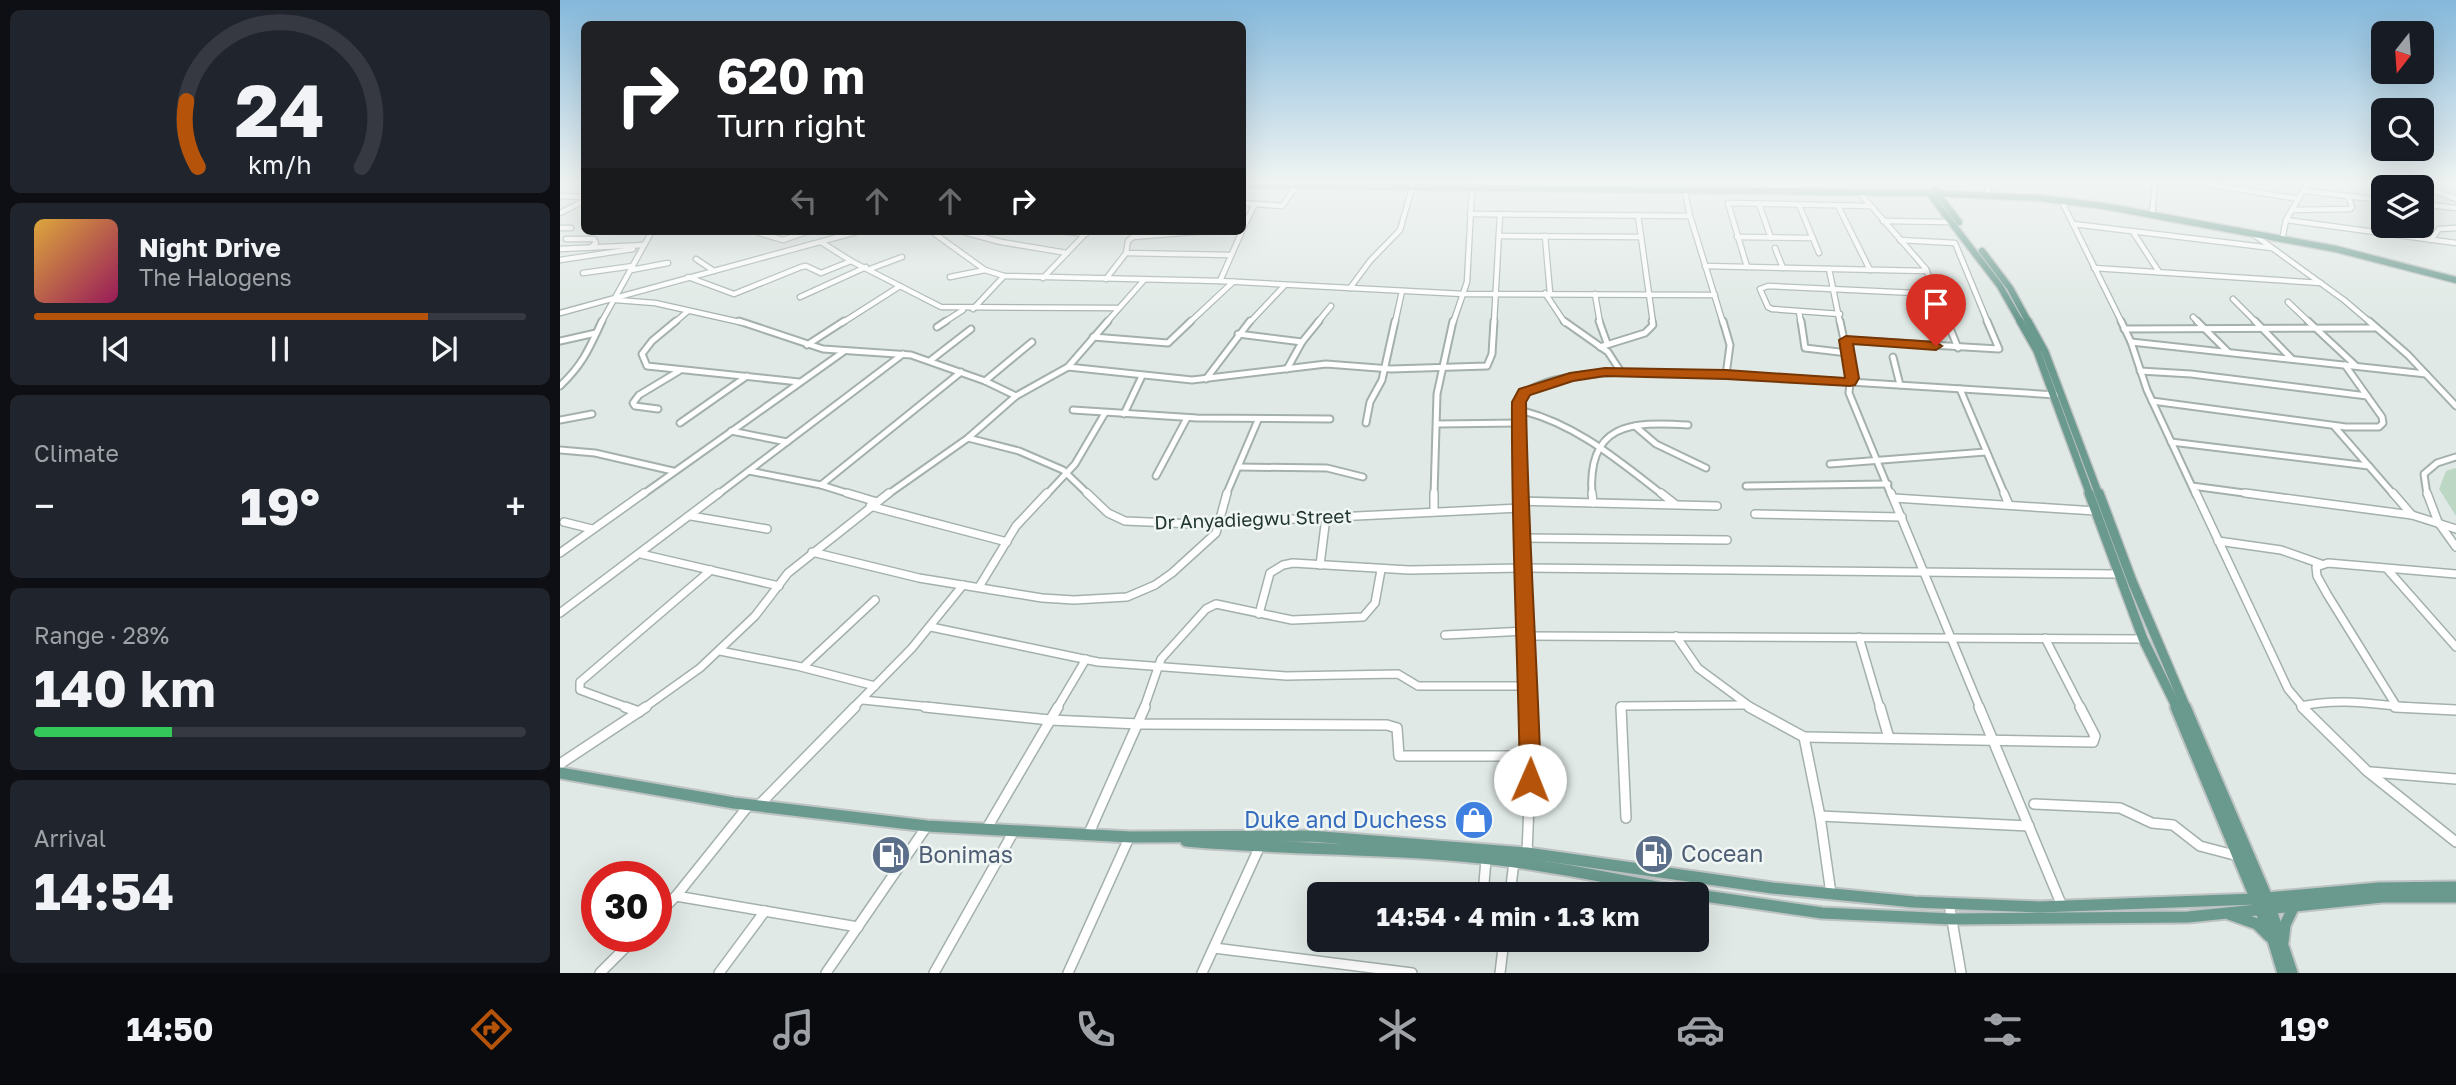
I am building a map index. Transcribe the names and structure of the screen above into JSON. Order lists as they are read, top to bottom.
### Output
{
  "streets": {
    "street": ["Dr Anyadiegwu Street"]
  },
  "places": {
    "shop": ["Duke and Duchess"],
    "fuel station": ["Cocean", "Bonimas"]
  },
  "north": "bottom",
  "page": {
    "turn": ["620 m", "Turn right"],
    "song": ["Night Drive", "The Halogens"],
    "tile": [
      "Climate",
      ["Range · 28%", "140 km"],
      ["Arrival", "14:54"]
    ],
    "heat": ["−", "19°", "+"],
    "limit": "30",
    "trip": "14:54 · 4 min · 1.3 km",
    "tabs": ["14:50", "19°"],
    "gauge": ["24", "km/h"]
  }
}
